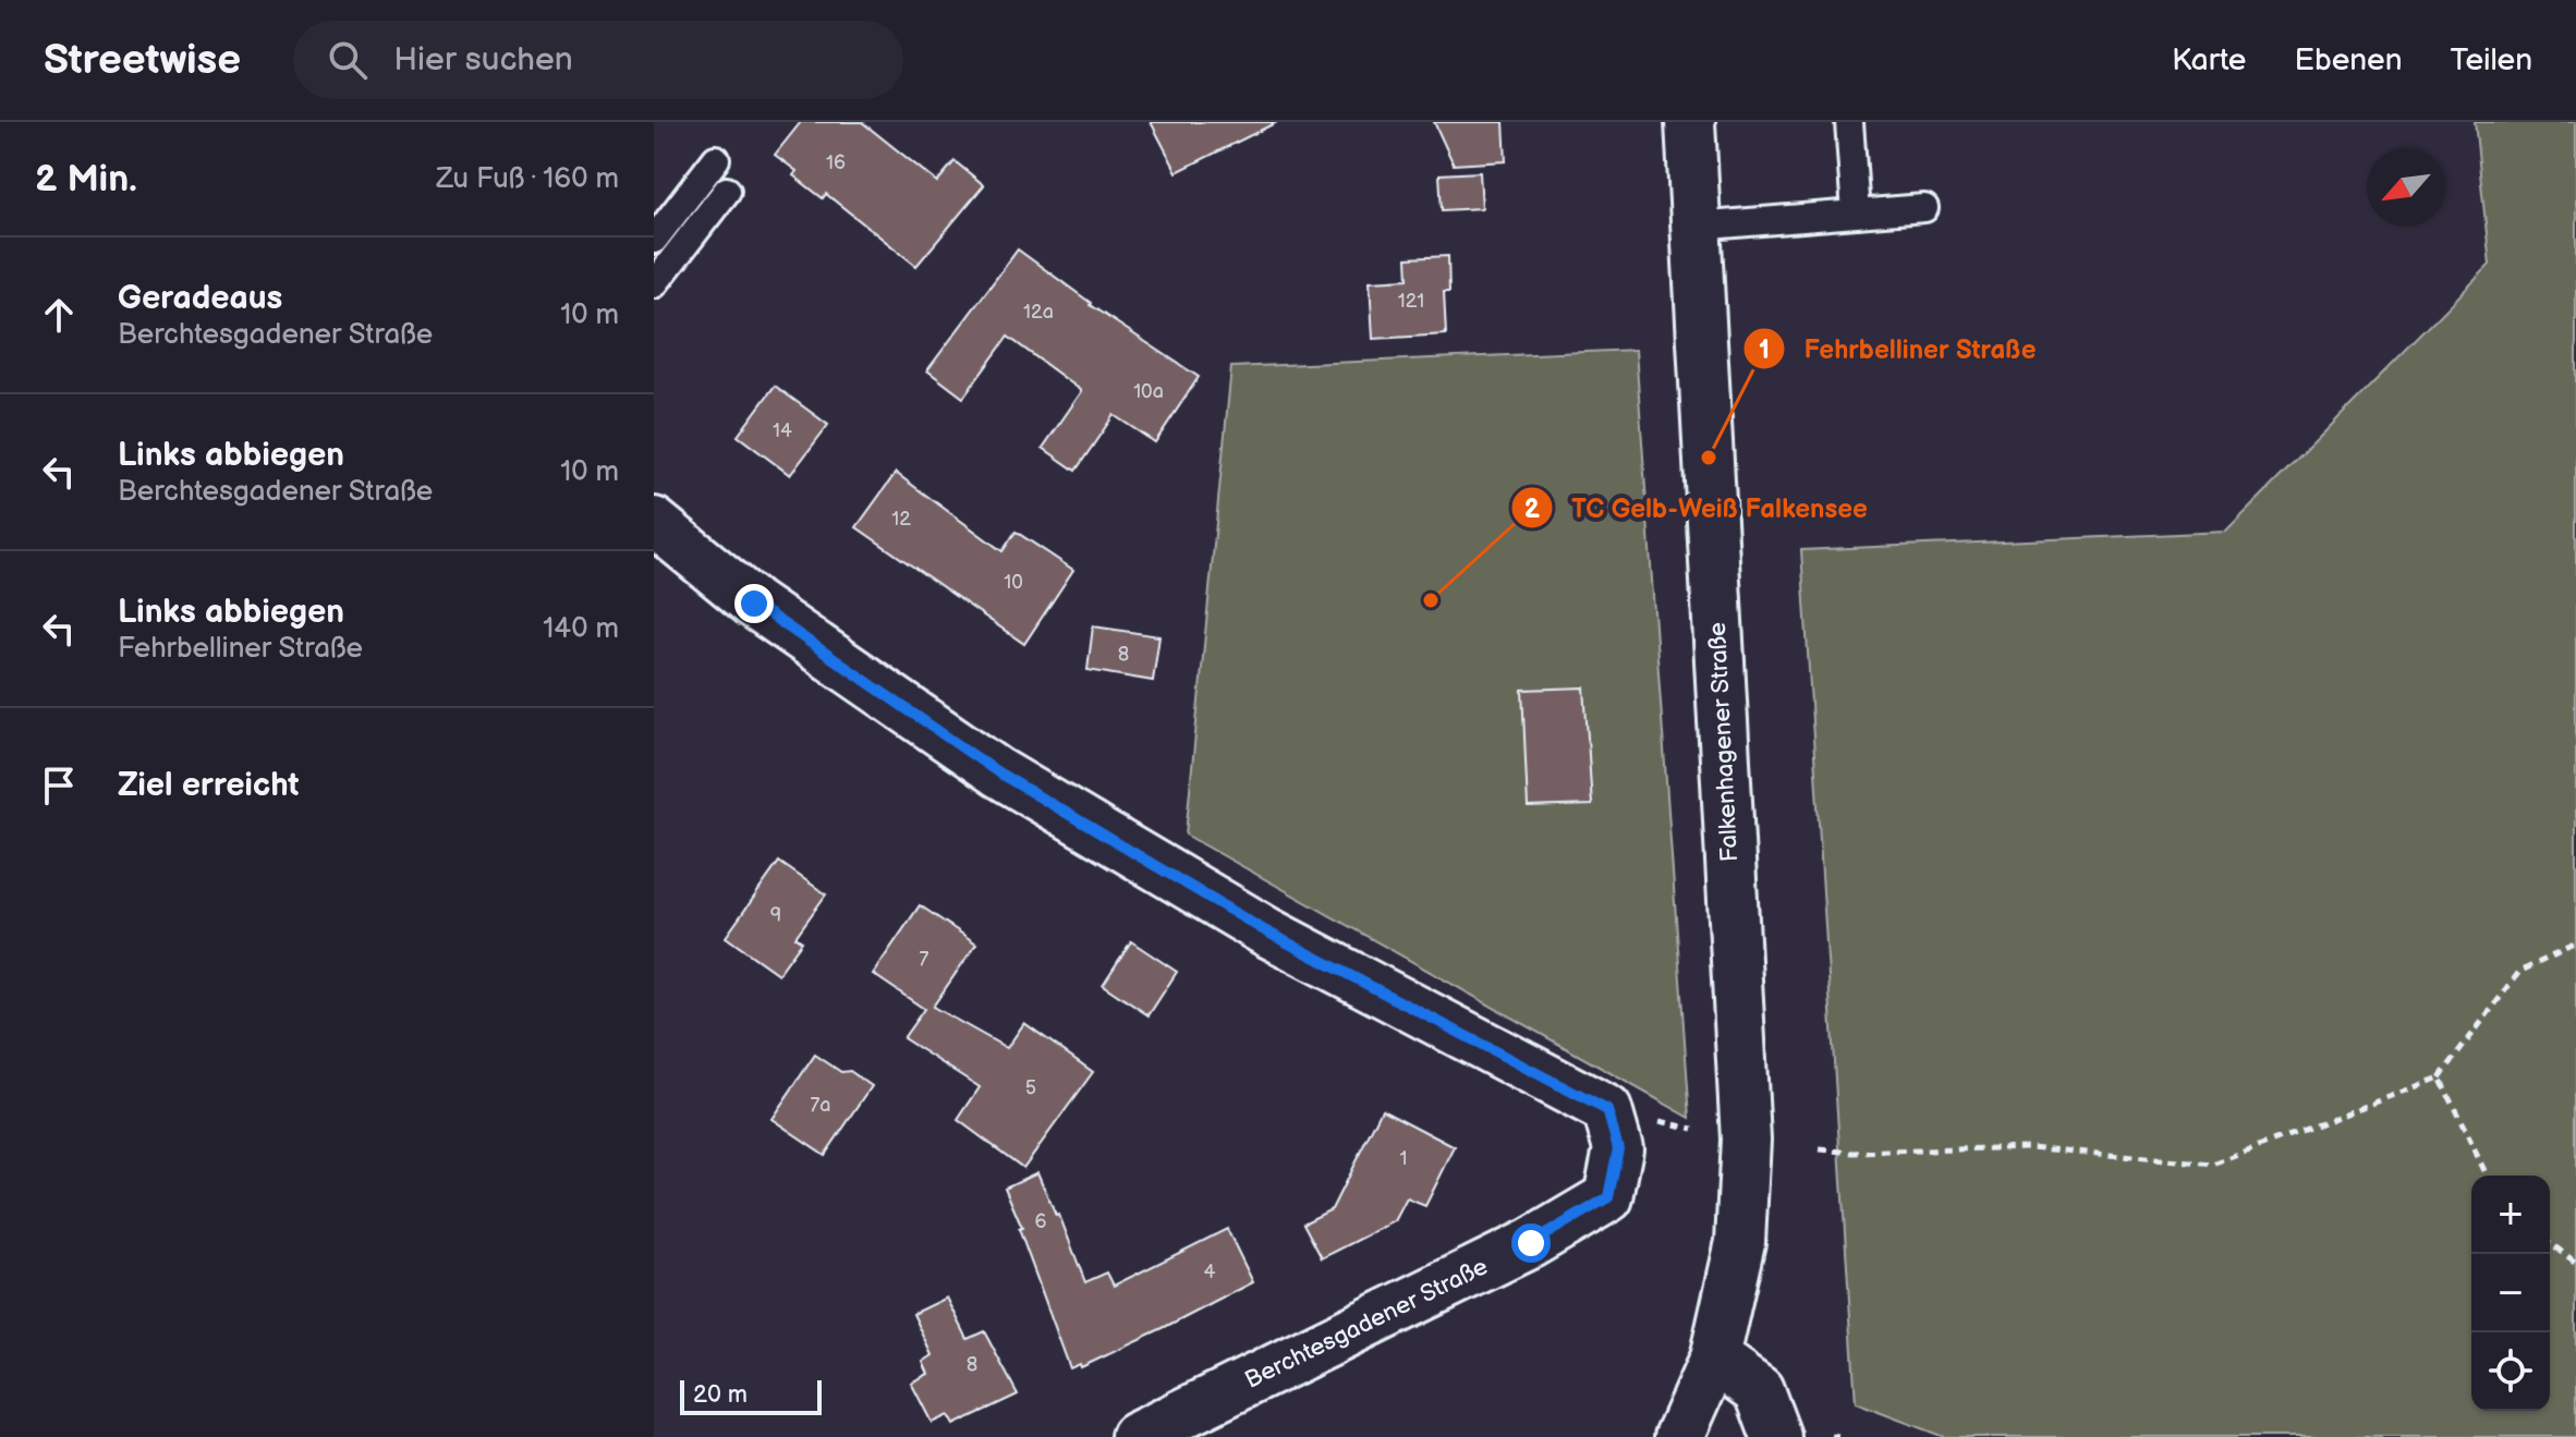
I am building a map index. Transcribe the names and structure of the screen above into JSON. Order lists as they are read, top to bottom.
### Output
{
  "streets": {
    "street": ["Falkenhagener Straße", "Berchtesgadener Straße"]
  },
  "places": ["Fehrbelliner Straße", "TC Gelb-Weiß Falkensee"],
  "house_numbers": [
    "16",
    "121",
    "12a",
    "10a",
    "14",
    "12",
    "10",
    "8",
    "9",
    "7",
    "5",
    "7a",
    "1",
    "6",
    "4",
    "8"
  ],
  "scale_bar": "20 m",
  "north": "bottom left",
  "page": {
    "header": "Streetwise",
    "search": "Hier suchen",
    "nav": ["Karte", "Ebenen", "Teilen"],
    "heading": ["2 Min.", "Zu Fuß · 160 m"],
    "list": [
      ["Geradeaus", "Berchtesgadener Straße", "10 m"],
      ["Links abbiegen", "Berchtesgadener Straße", "10 m"],
      ["Links abbiegen", "Fehrbelliner Straße", "140 m"],
      "Ziel erreicht"
    ],
    "map_buttons": ["+", "−"],
    "scale": "20 m"
  }
}
